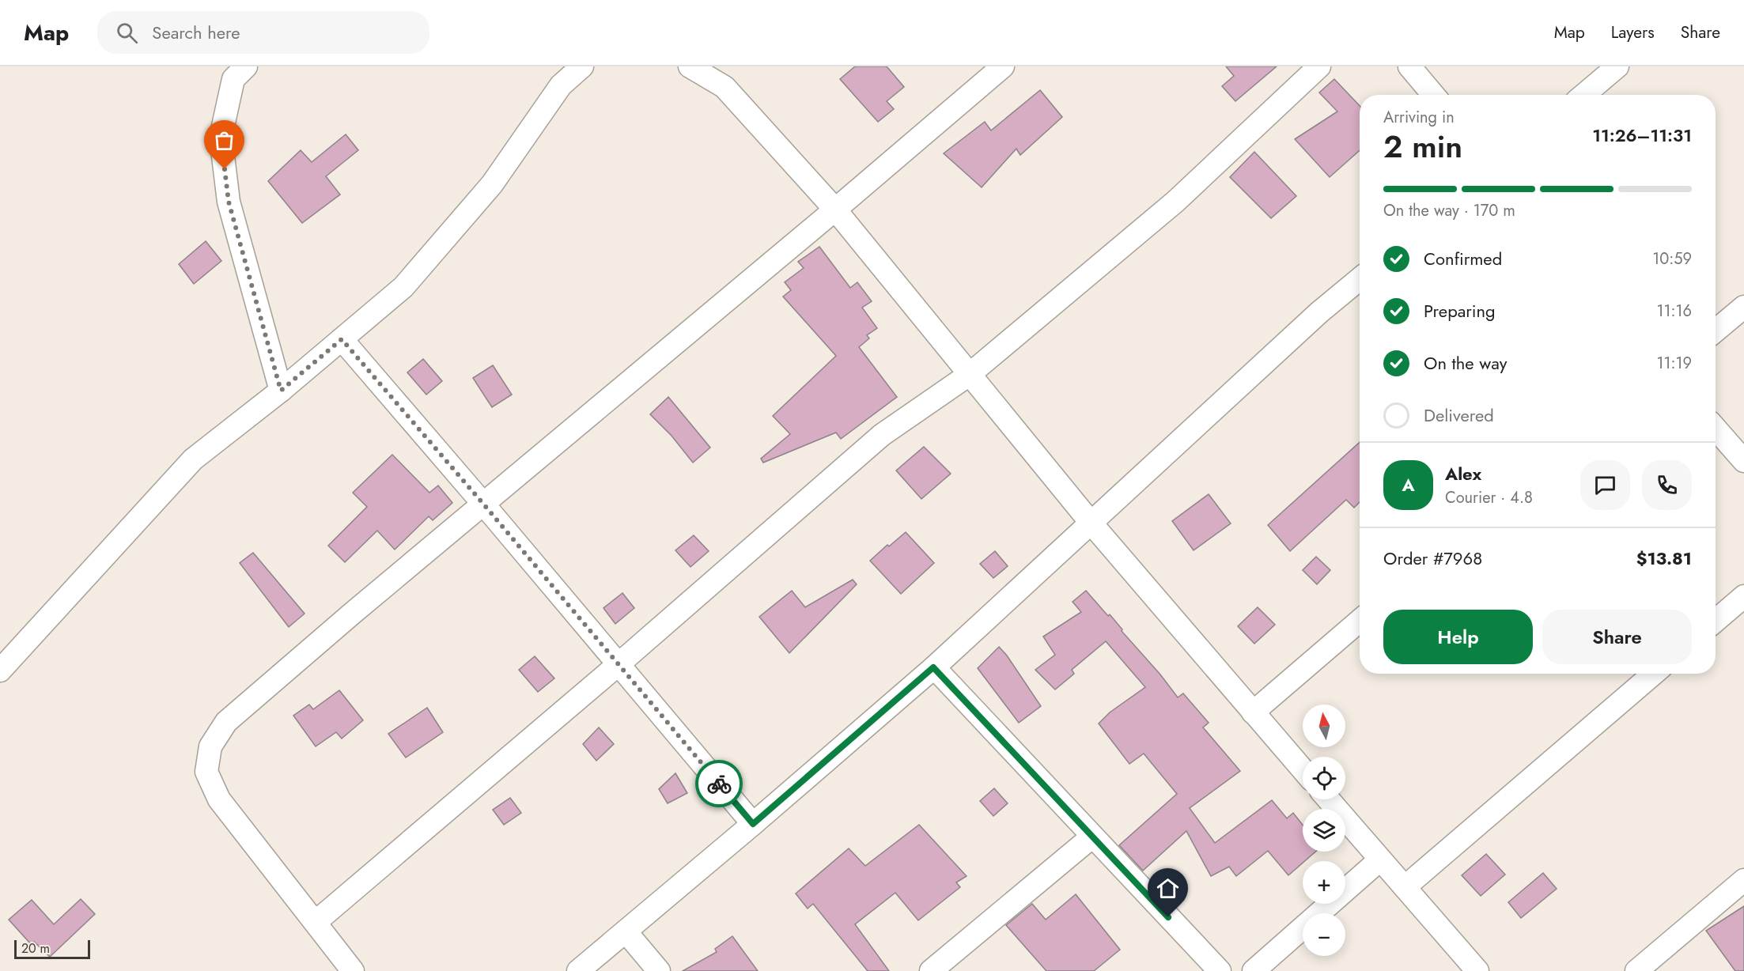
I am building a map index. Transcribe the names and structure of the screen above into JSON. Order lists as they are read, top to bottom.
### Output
{
  "scale_bar": "20 m",
  "north": "top",
  "page": {
    "header": "Map",
    "search": "Search here",
    "nav": ["Map", "Layers", "Share"],
    "heading": ["2 min", "Arriving in", "11:26–11:31"],
    "panel": [
      "Alex",
      "Courier · 4.8",
      "Order #7968",
      "$13.81"
    ],
    "bar": "On the way · 170 m",
    "list": [
      ["Confirmed", "10:59"],
      ["Preparing", "11:16"],
      ["On the way", "11:19"],
      "Delivered"
    ],
    "round": "A",
    "buttons": ["Help", "Share"],
    "map_buttons": ["+", "−"],
    "scale": "20 m"
  }
}
